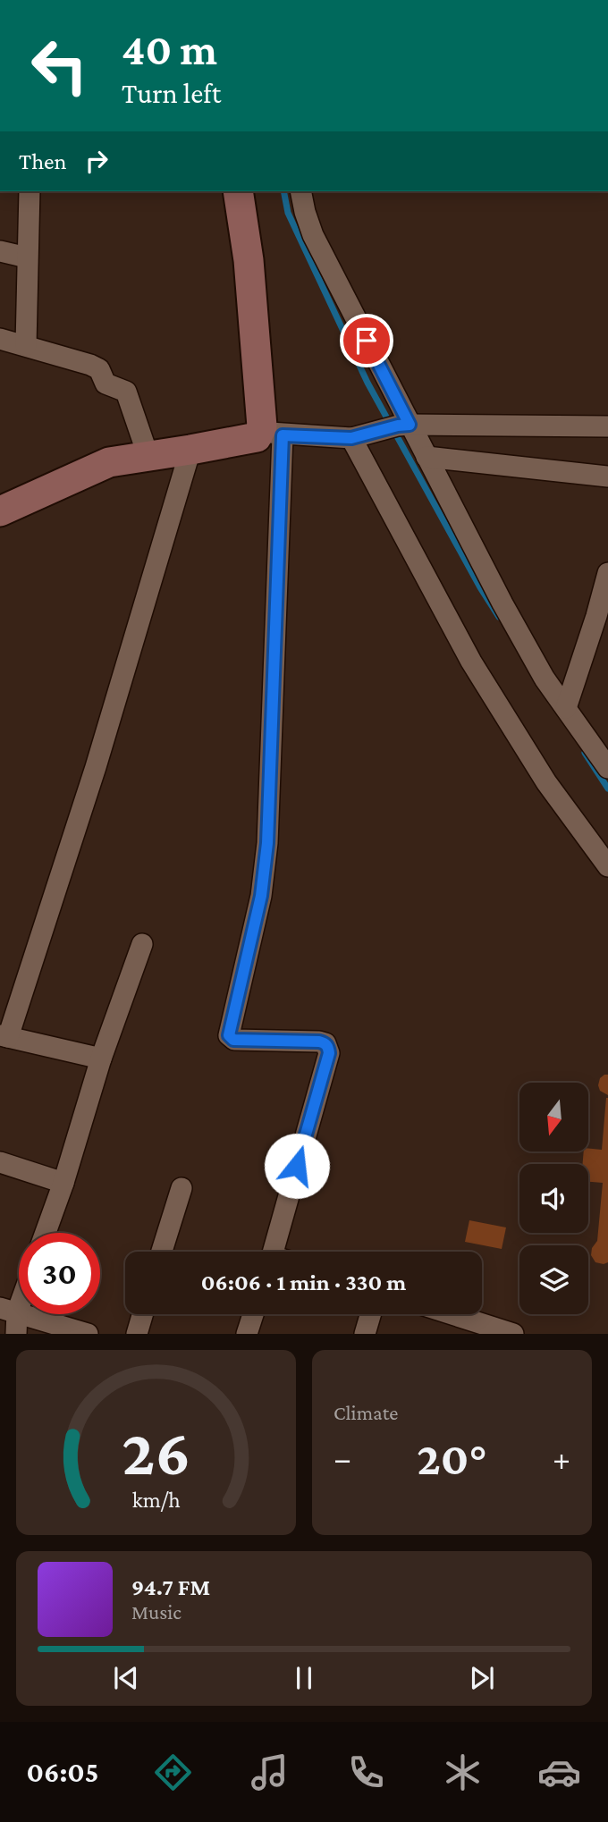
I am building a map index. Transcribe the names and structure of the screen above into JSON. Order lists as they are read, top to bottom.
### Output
{
  "north": "bottom",
  "page": {
    "turn": ["40 m", "Turn left"],
    "then": "Then",
    "limit": "30",
    "trip": "06:06 · 1 min · 330 m",
    "tile": "Climate",
    "heat": ["−", "20°", "+"],
    "song": ["94.7 FM", "Music"],
    "tabs": "06:05",
    "gauge": ["26", "km/h"]
  }
}
